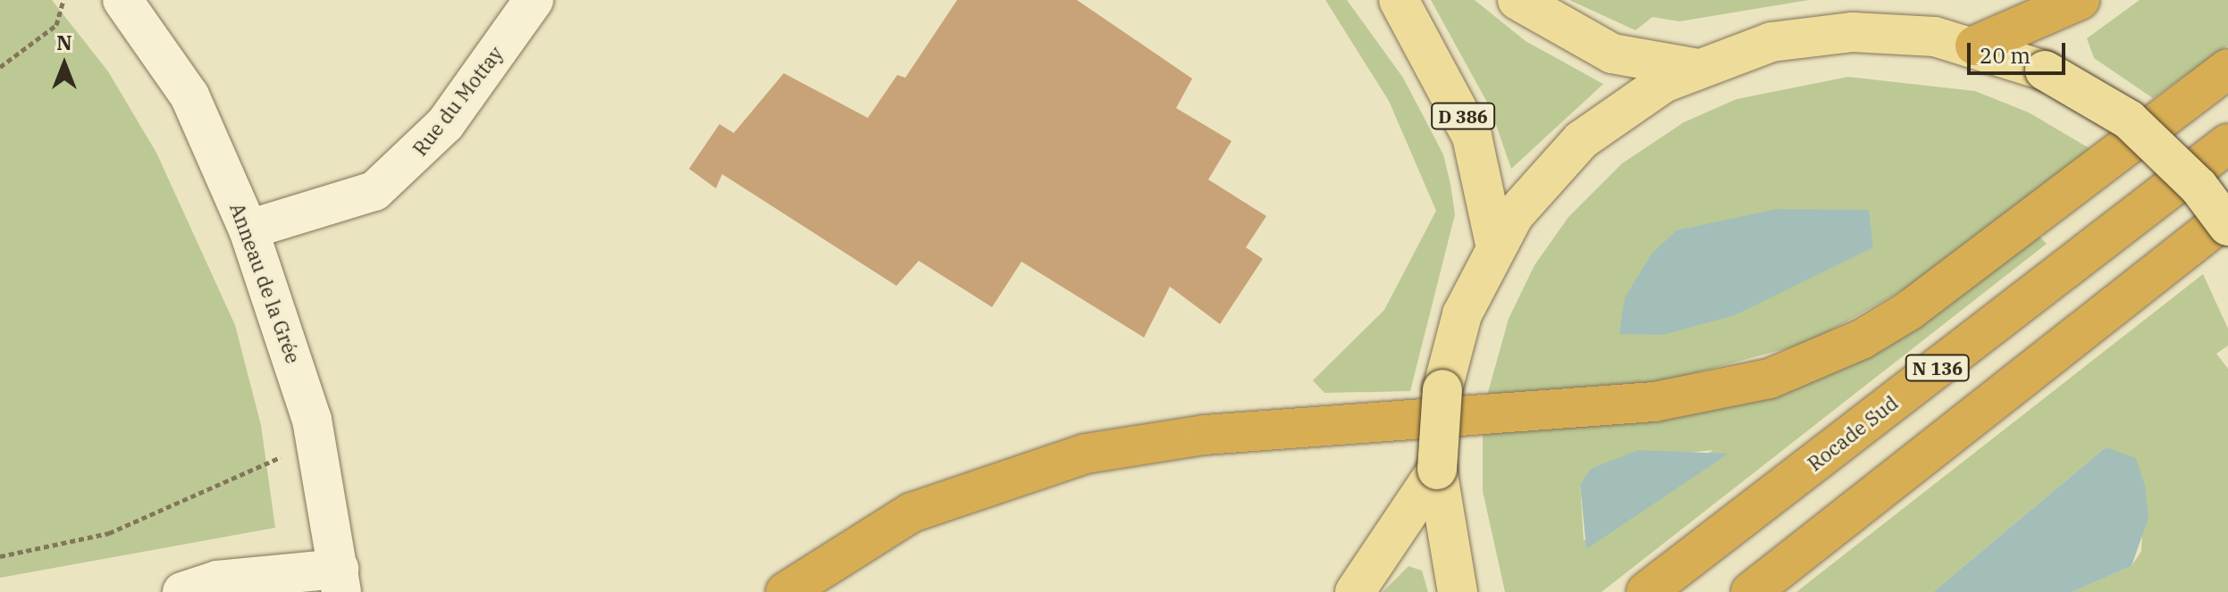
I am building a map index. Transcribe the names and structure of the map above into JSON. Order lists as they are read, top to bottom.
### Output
{
  "streets": {
    "highway": ["N 136", "Rocade Sud"],
    "main road": ["D 386"],
    "street": ["Rue du Mottay", "Anneau de la Grée"]
  },
  "crossings": [
    ["Rue du Mottay", "Anneau de la Grée"]
  ],
  "scale_bar": "20 m",
  "north": "top"
}
